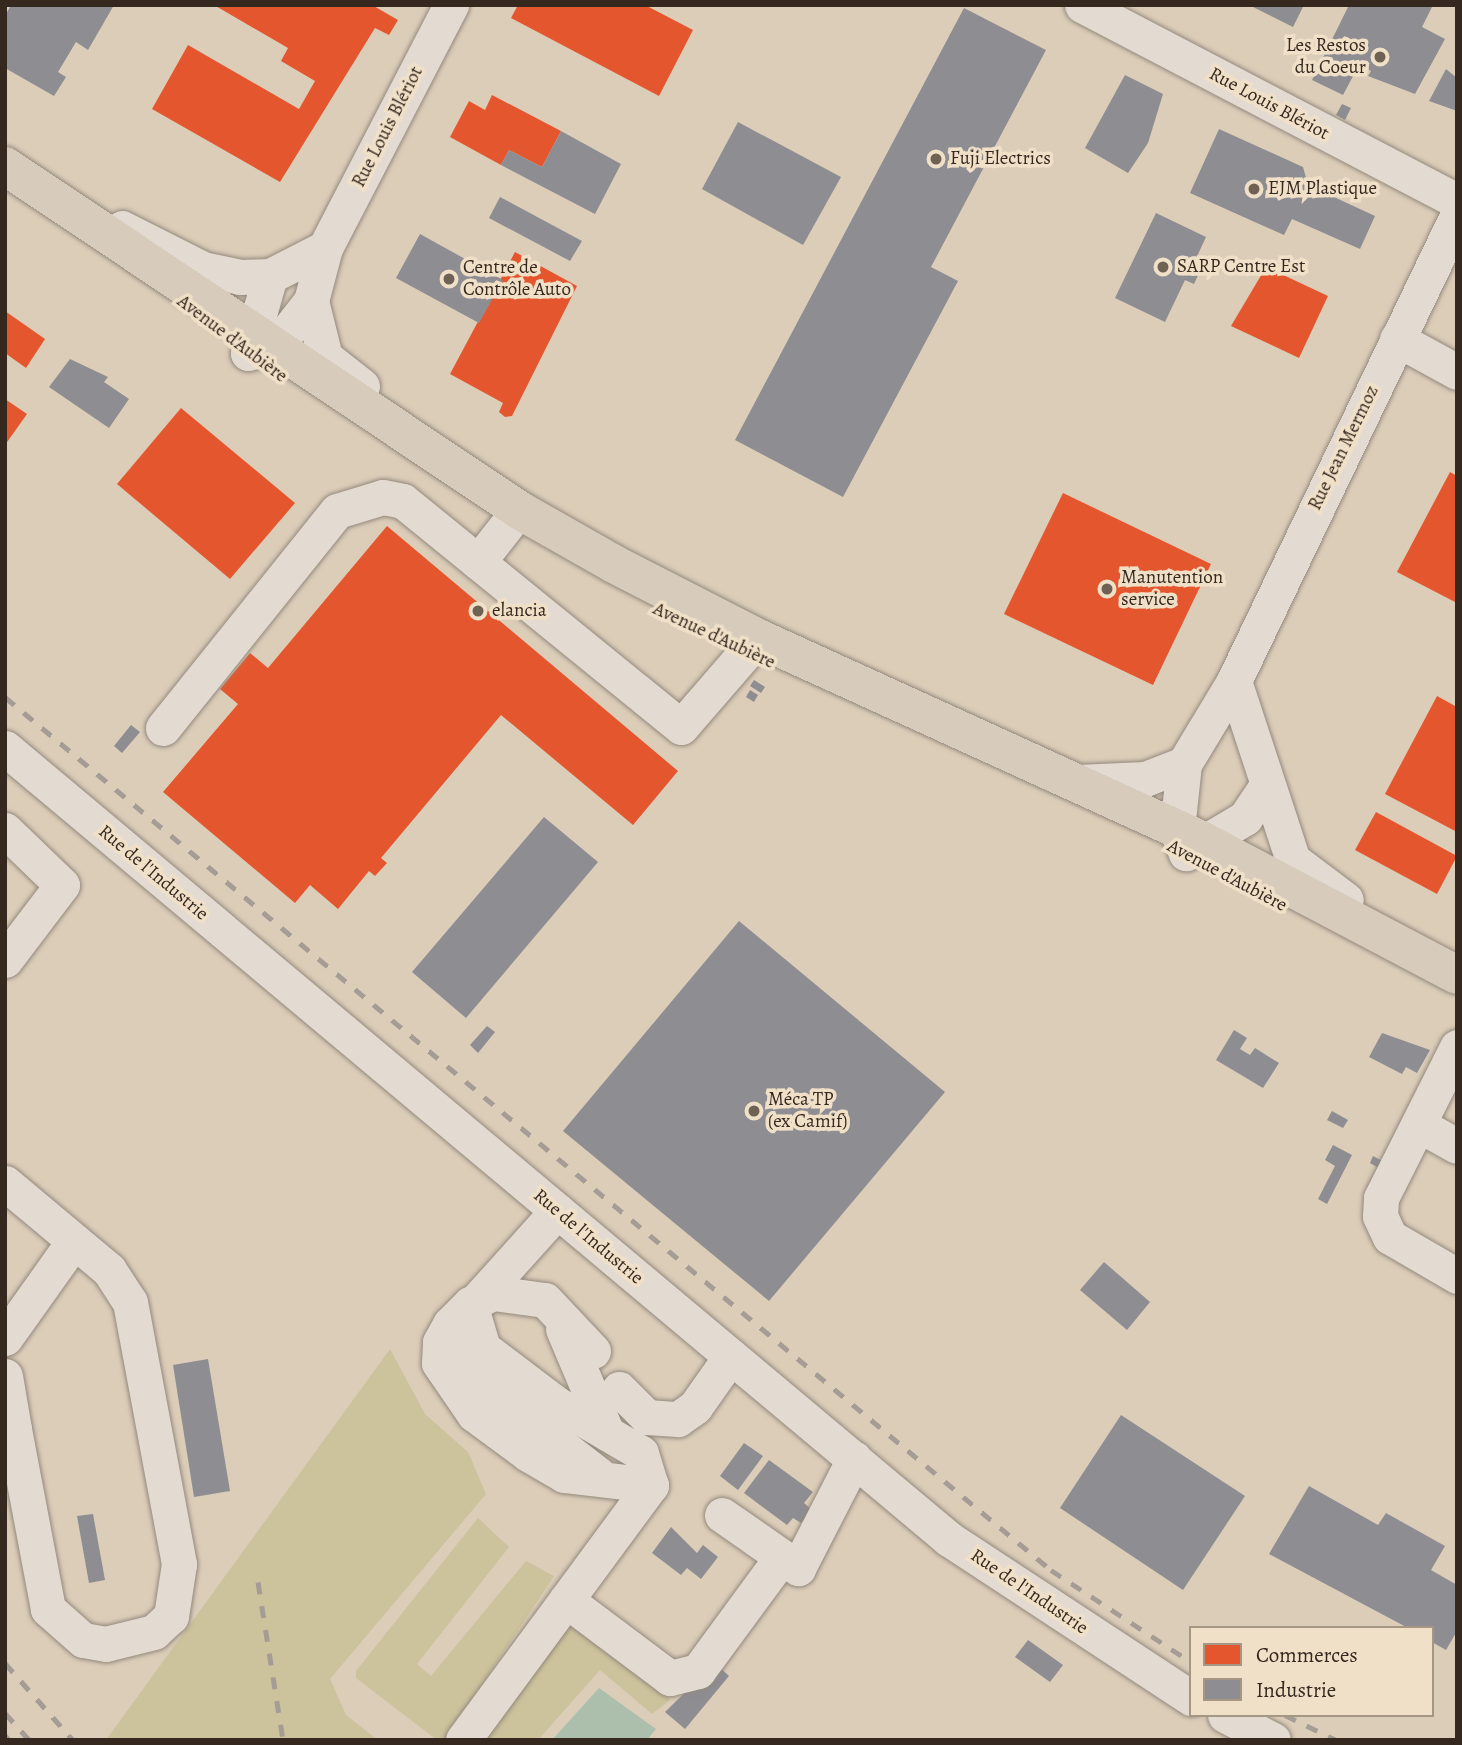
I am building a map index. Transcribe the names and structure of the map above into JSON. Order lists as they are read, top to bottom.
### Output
{
  "streets": {
    "main road": ["Avenue d'Aubière"],
    "street": ["Rue Louis Blériot", "Rue Jean Mermoz", "Rue de l'Industrie"]
  },
  "crossings": [
    ["Rue Louis Blériot", "Avenue d'Aubière"],
    ["Avenue d'Aubière", "Rue Jean Mermoz"]
  ],
  "places": [
    "Les Restos du Coeur",
    "Fuji Electrics",
    "EJM Plastique",
    "SARP Centre Est",
    "Centre de Contrôle Auto",
    "Manutention service",
    "elancia",
    "Méca TP (ex Camif)"
  ],
  "legend": ["Commerces", "Industrie"]
}
